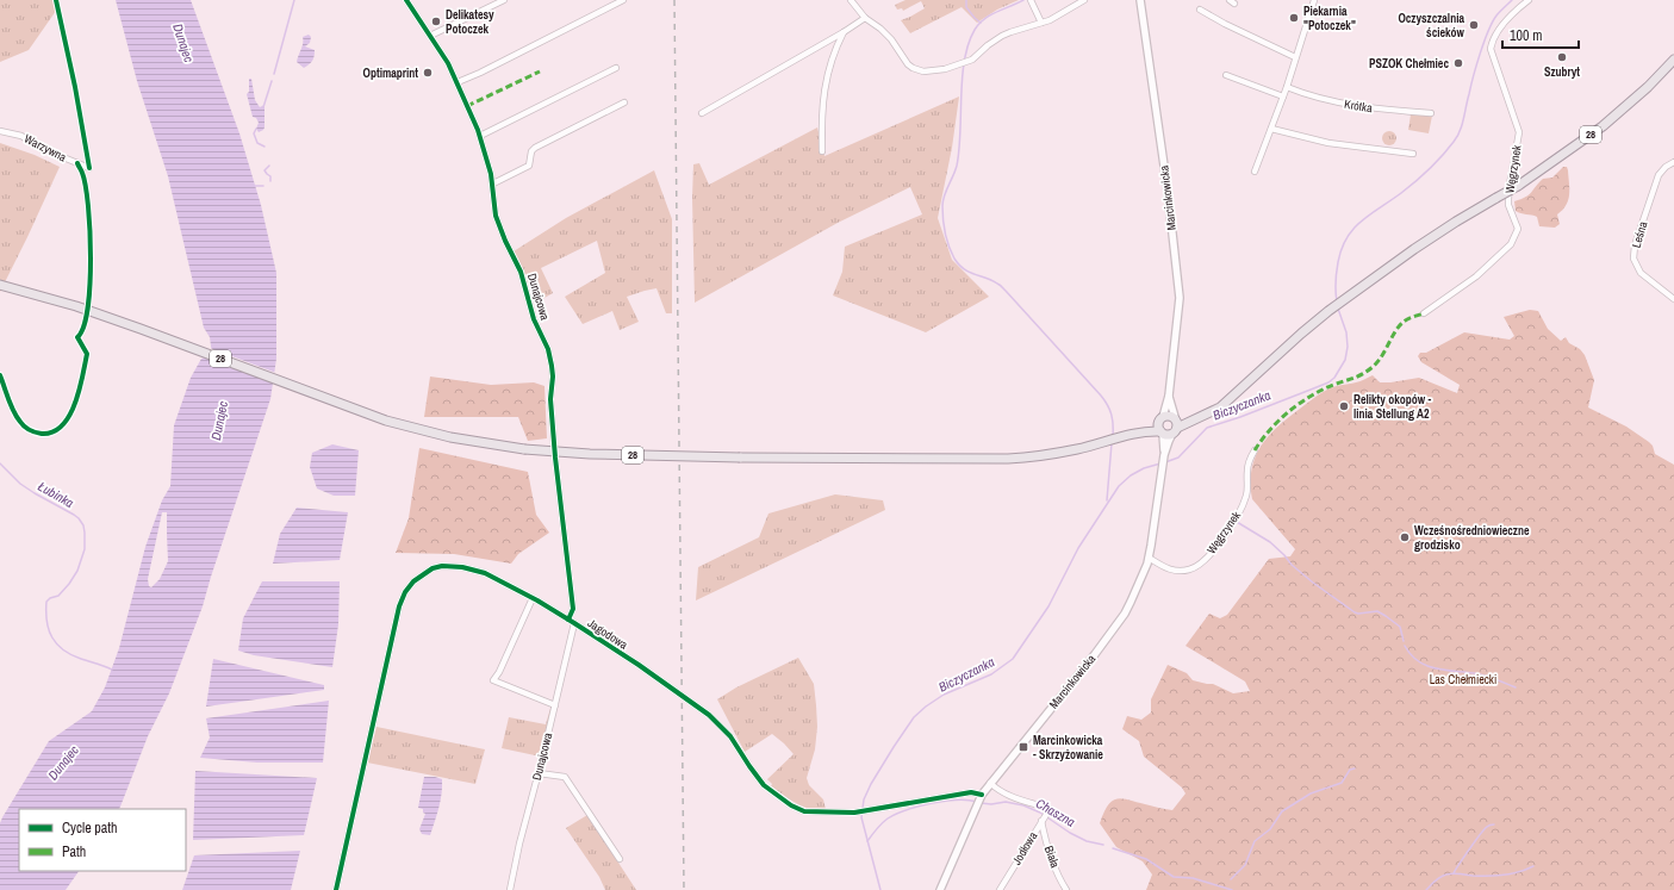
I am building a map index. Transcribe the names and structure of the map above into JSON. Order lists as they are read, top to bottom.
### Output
{
  "streets": {
    "main road": ["28"],
    "street": [
      "Krótka",
      "Warzywna",
      "Węgrzynek",
      "Marcinkowicka",
      "Leśna",
      "Dunajcowa",
      "Jagodowa",
      "Jodłowa",
      "Biała"
    ]
  },
  "crossings": [
    ["28", "Marcinkowicka"],
    ["Węgrzynek", "Marcinkowicka"],
    ["Marcinkowicka", "Jagodowa"],
    ["Dunajcowa", "Jagodowa"],
    ["Jodłowa", "Biała"]
  ],
  "water": [
    "Dunajec",
    "Biczyczanka",
    "Łubinka",
    "Chaszna"
  ],
  "parks": ["Las Chełmiecki"],
  "places": {
    "other": [
      "Piekarnia \"Potoczek\"",
      "Delikatesy Potoczek",
      "Oczyszczalnia ścieków",
      "Szubryt",
      "PSZOK Chełmiec",
      "Optimaprint",
      "Relikty okopów - linia Stellung A2",
      "Wcześnośredniowieczne grodzisko"
    ],
    "transit": ["Marcinkowicka - Skrzyżowanie"]
  },
  "legend": ["Cycle path", "Path"],
  "scale_bar": "100 m"
}
